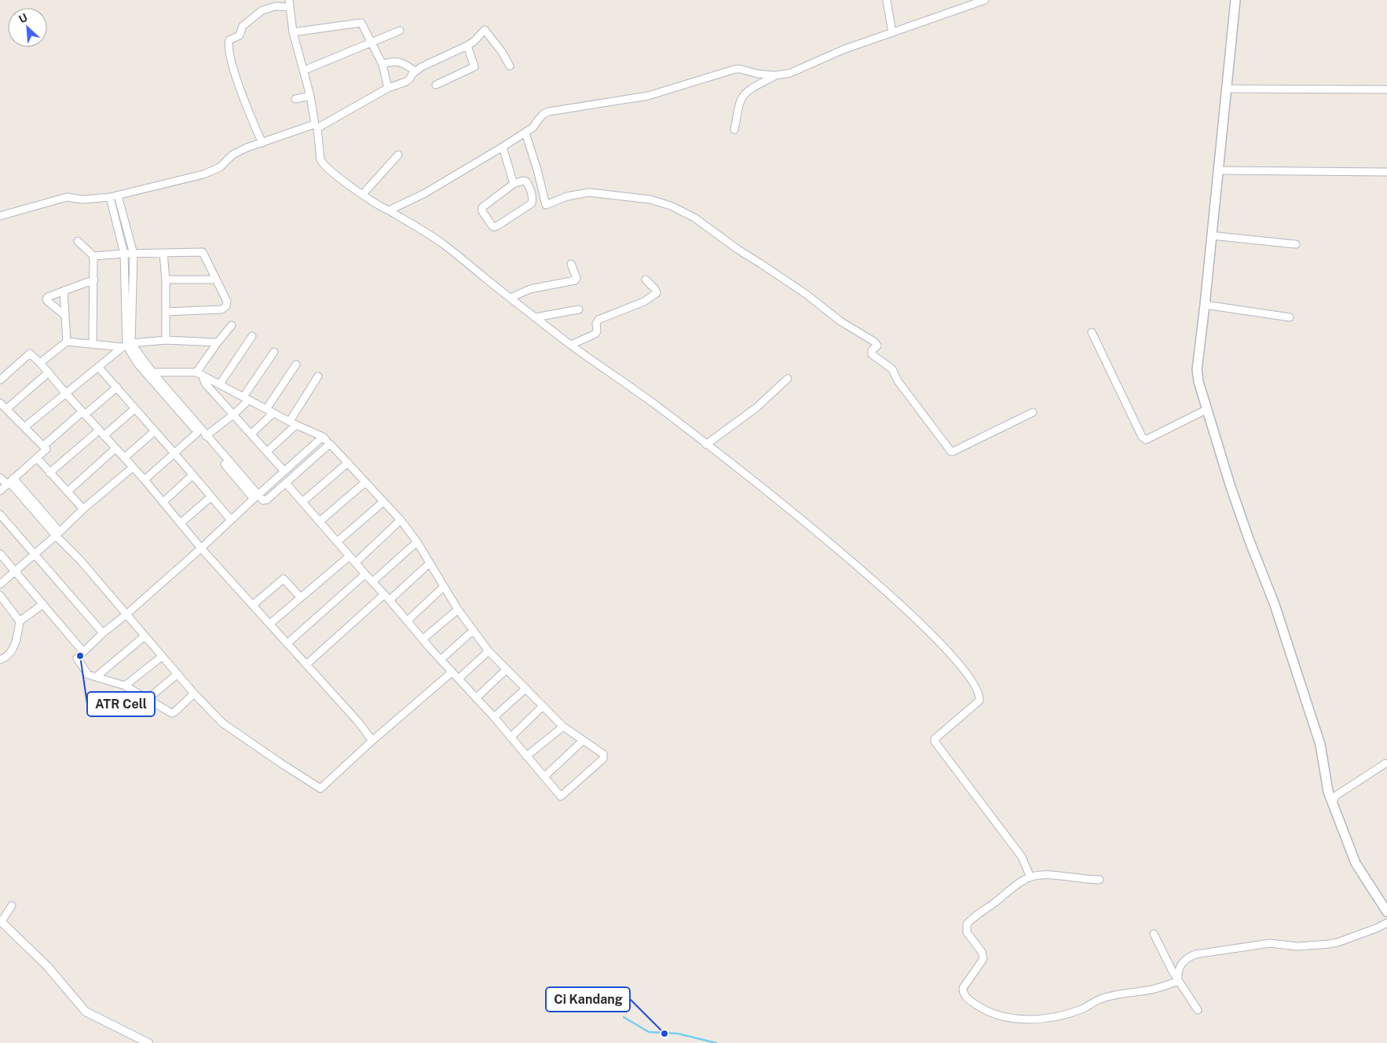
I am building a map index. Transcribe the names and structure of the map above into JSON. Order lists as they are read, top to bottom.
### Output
{
  "places": ["ATR Cell", "Ci Kandang"],
  "north": "top left"
}
